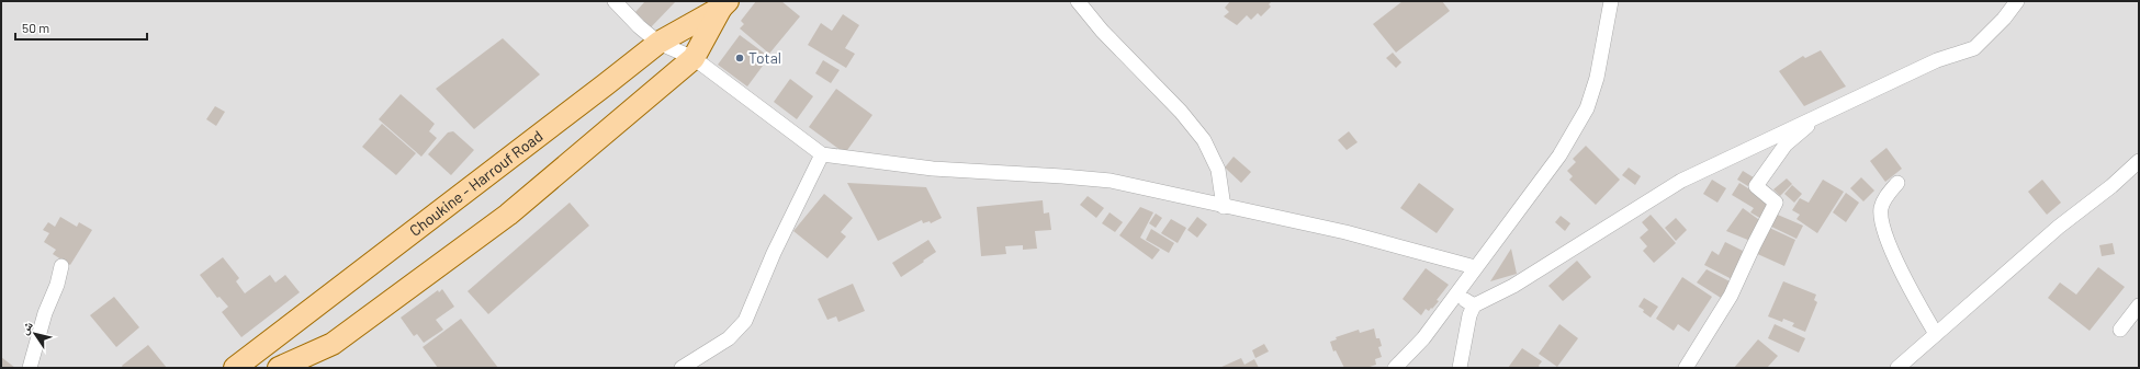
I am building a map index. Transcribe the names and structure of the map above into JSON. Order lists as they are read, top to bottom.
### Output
{
  "streets": {
    "main road": ["Choukine - Harrouf Road"]
  },
  "places": ["Total"],
  "scale_bar": "50 m",
  "north": "top left"
}
